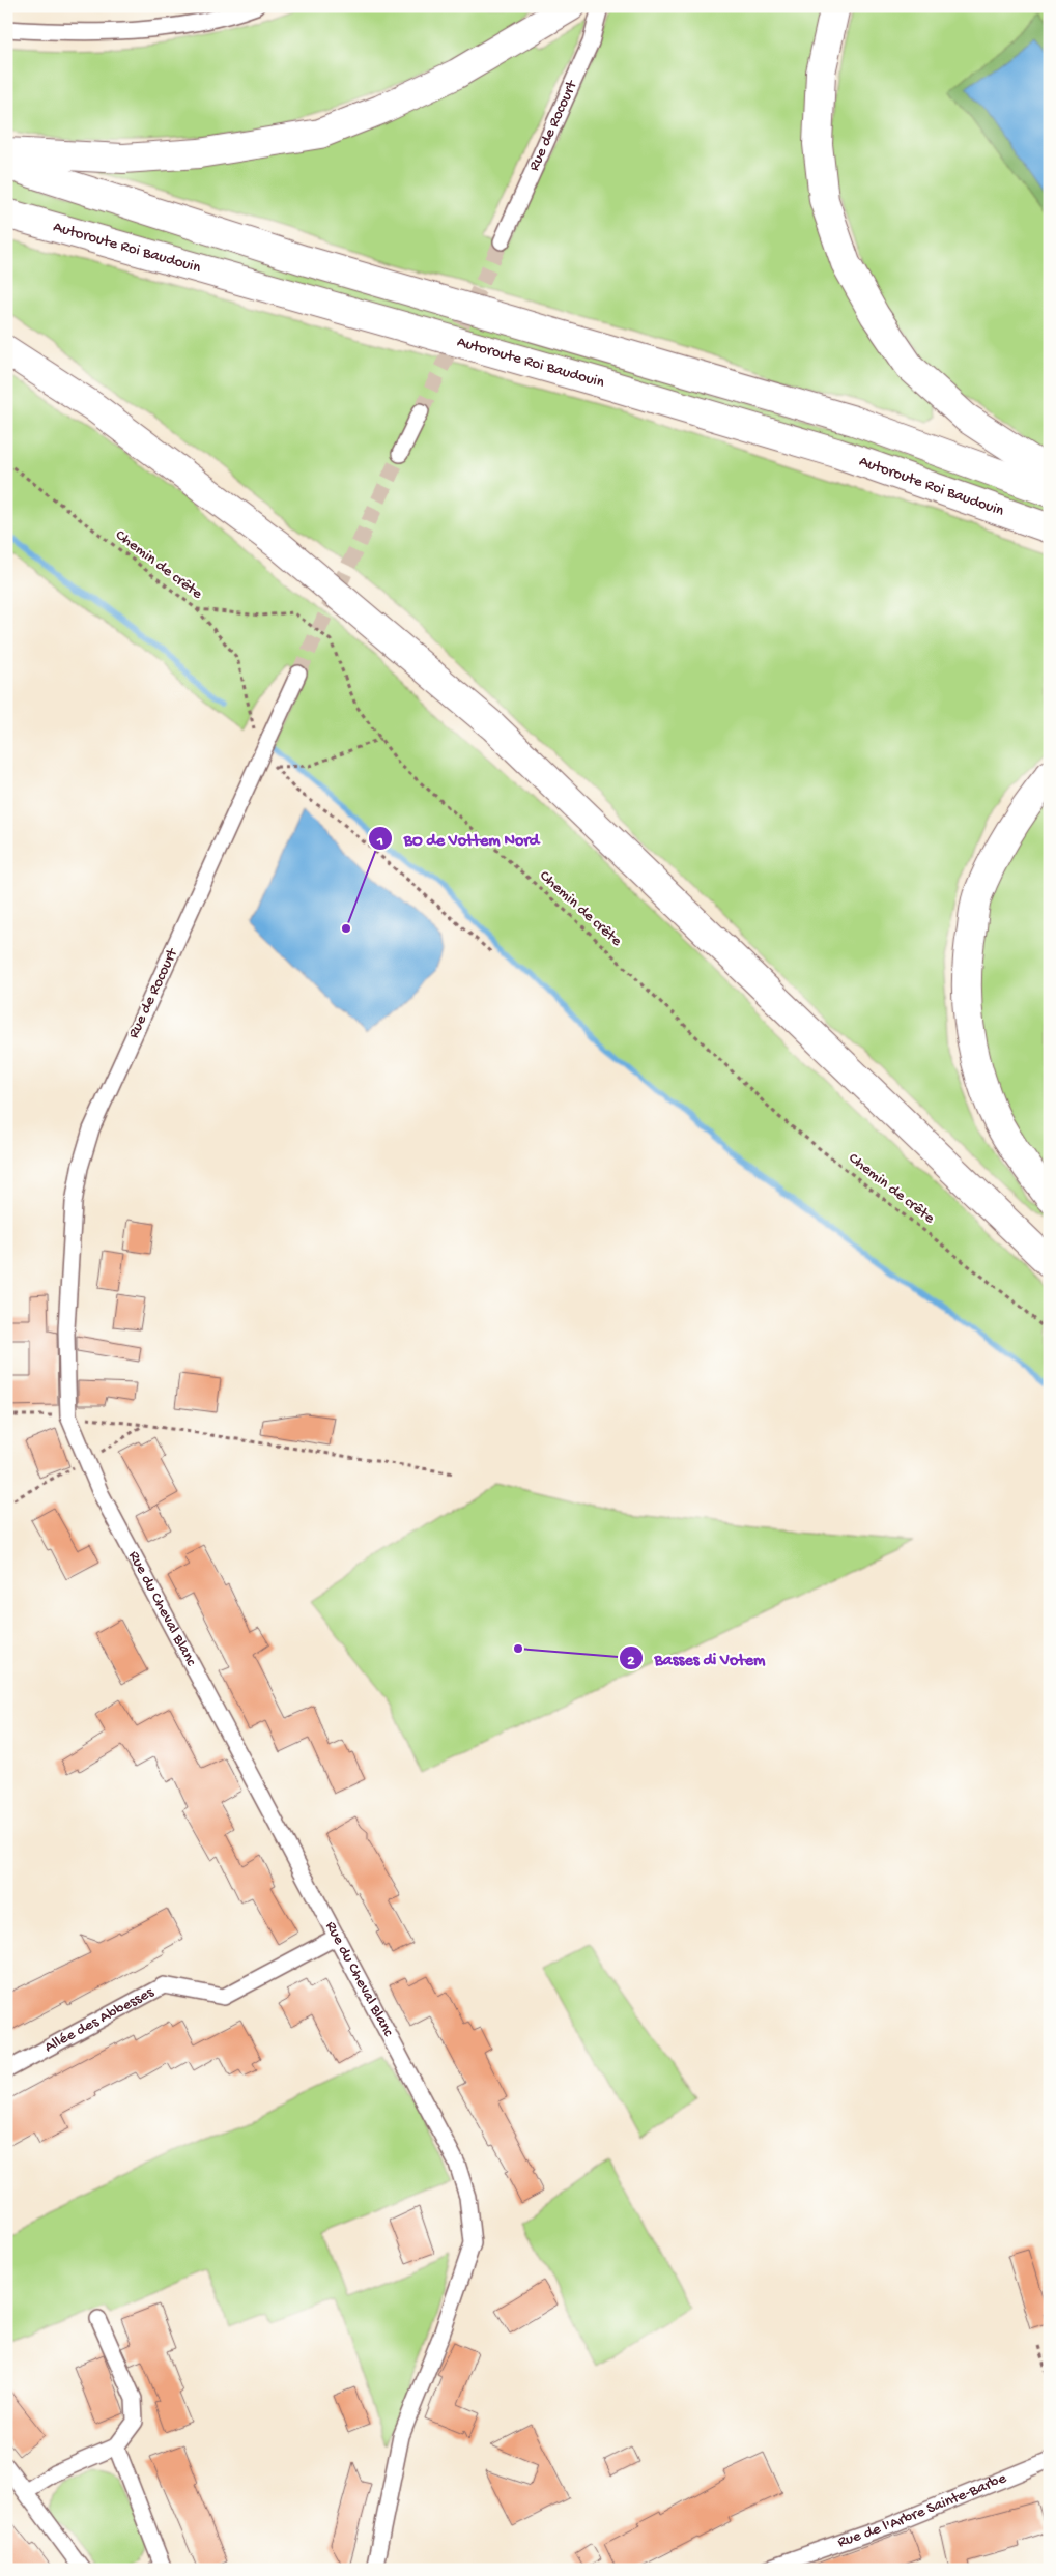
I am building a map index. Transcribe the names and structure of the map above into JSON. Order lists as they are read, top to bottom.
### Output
{
  "streets": {
    "highway": ["Autoroute Roi Baudouin"],
    "street": [
      "Rue de Rocourt",
      "Rue du Cheval Blanc",
      "Allée des Abbesses",
      "Rue de l'Arbre Sainte-Barbe"
    ],
    "path": ["Chemin de crête"]
  },
  "crossings": [
    ["Rue de Rocourt", "Rue du Cheval Blanc"],
    ["Rue du Cheval Blanc", "Allée des Abbesses"]
  ],
  "places": ["BO de Vottem Nord", "Basses di Votem"]
}
